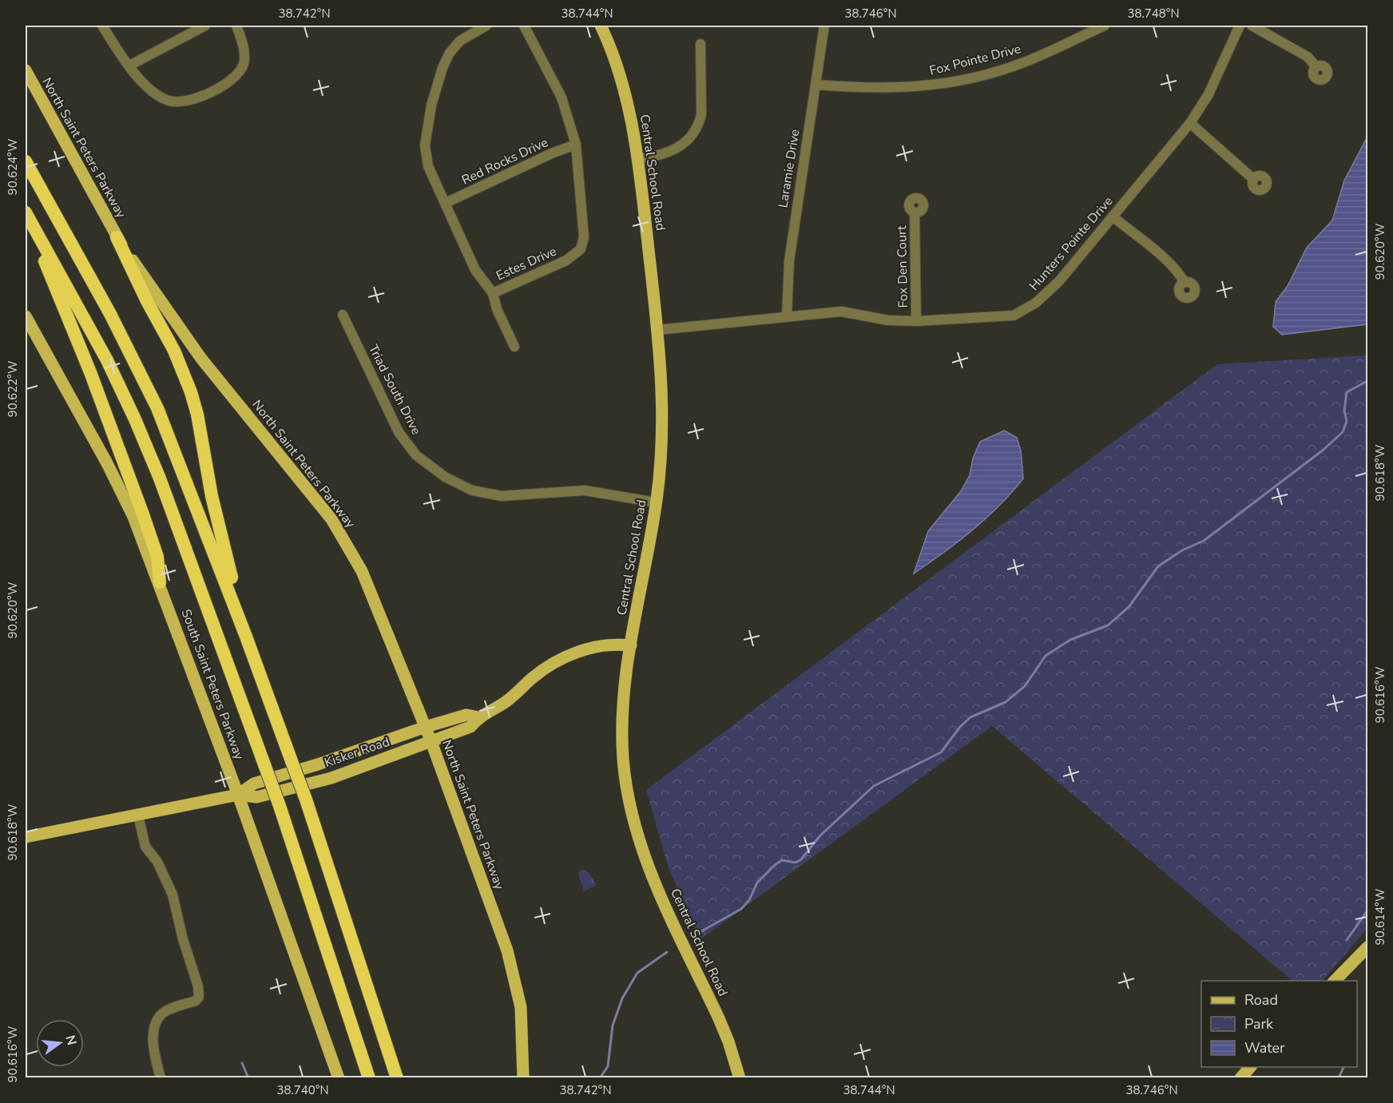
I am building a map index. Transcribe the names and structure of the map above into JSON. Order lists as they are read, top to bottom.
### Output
{
  "streets": {
    "main road": [
      "North Saint Peters Parkway",
      "Central School Road",
      "South Saint Peters Parkway",
      "Kisker Road"
    ],
    "street": [
      "Fox Pointe Drive",
      "Red Rocks Drive",
      "Laramie Drive",
      "Hunters Pointe Drive",
      "Estes Drive",
      "Fox Den Court",
      "Triad South Drive"
    ]
  },
  "crossings": [
    ["Fox Pointe Drive", "Laramie Drive"],
    ["North Saint Peters Parkway", "Kisker Road"],
    ["Red Rocks Drive", "Estes Drive"],
    ["Laramie Drive", "Hunters Pointe Drive"],
    ["Central School Road", "Hunters Pointe Drive"],
    ["Central School Road", "Triad South Drive"],
    ["Central School Road", "Kisker Road"],
    ["Hunters Pointe Drive", "Fox Den Court"],
    ["South Saint Peters Parkway", "Kisker Road"]
  ],
  "legend": ["Road", "Park", "Water"],
  "north": "right",
  "coordinates": [
    "38.742°N",
    "38.744°N",
    "38.746°N",
    "38.748°N",
    "90.624°W",
    "90.620°W",
    "90.622°W",
    "90.618°W",
    "90.616°W",
    "90.614°W",
    "38.740°N"
  ]
}
